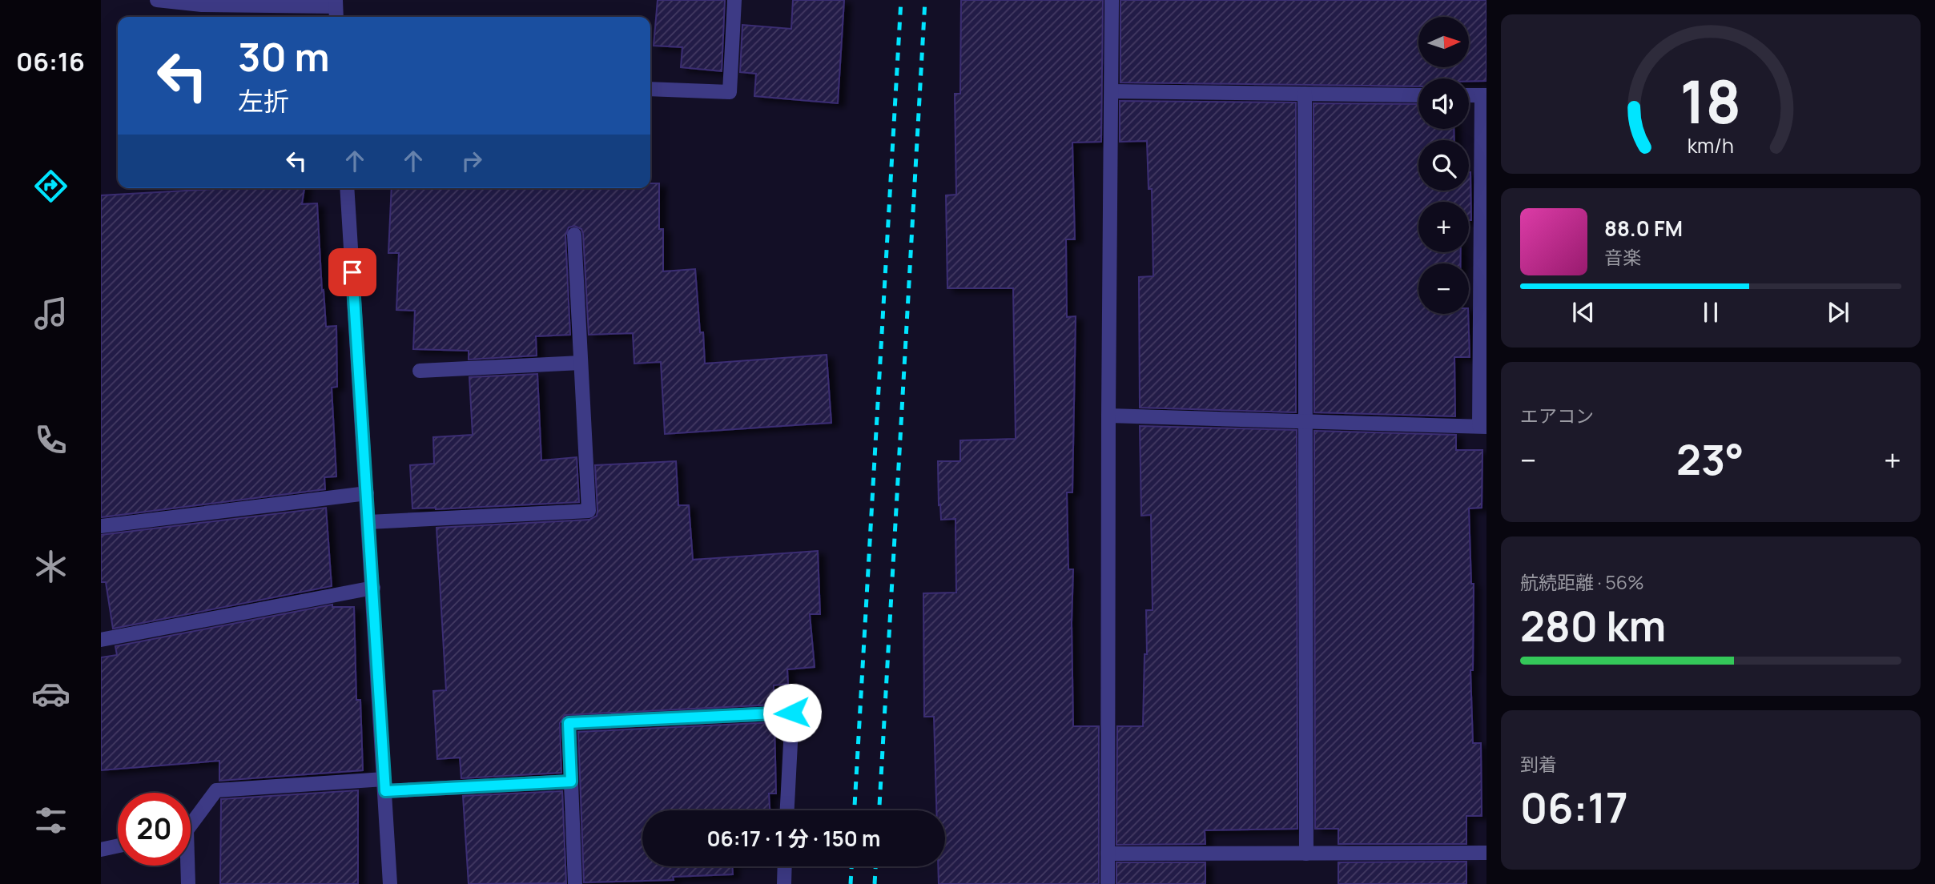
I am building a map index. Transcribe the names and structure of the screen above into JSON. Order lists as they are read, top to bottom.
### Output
{
  "north": "right",
  "page": {
    "tabs": "06:16",
    "map_buttons": ["+", "−"],
    "turn": ["30 m", "左折"],
    "song": ["88.0 FM", "音楽"],
    "tile": [
      "エアコン",
      ["航続距離 · 56%", "280 km"],
      ["到着", "06:17"]
    ],
    "heat": ["−", "23°", "+"],
    "limit": "20",
    "trip": "06:17 · 1 分 · 150 m",
    "gauge": ["18", "km/h"]
  }
}
